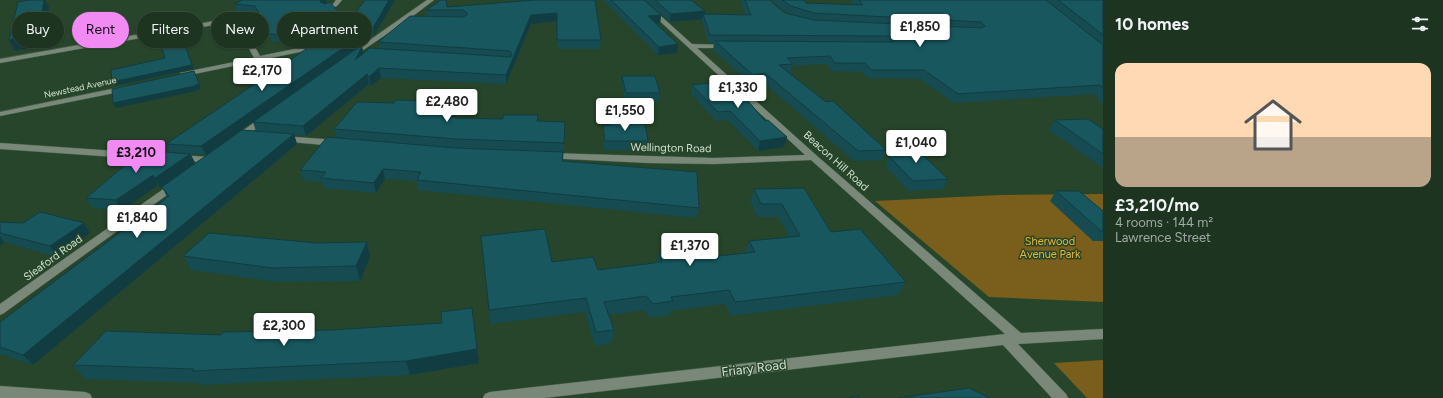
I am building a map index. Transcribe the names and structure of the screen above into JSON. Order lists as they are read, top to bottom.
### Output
{
  "streets": {
    "street": [
      "Newstead Avenue",
      "Wellington Road",
      "Beacon Hill Road",
      "Sleaford Road",
      "Friary Road"
    ]
  },
  "crossings": [
    ["Wellington Road", "Beacon Hill Road"],
    ["Beacon Hill Road", "Friary Road"]
  ],
  "parks": ["Sherwood Avenue Park"],
  "page": {
    "heading": "10 homes",
    "chip": [
      "Buy",
      "Rent",
      "Filters",
      "New",
      "Apartment"
    ],
    "price": [
      "£1,850",
      "£2,170",
      "£1,330",
      "£2,480",
      "£1,550",
      "£1,040",
      "£3,210",
      "£1,840",
      "£1,370",
      "£2,300"
    ],
    "list": [
      {
        "name": "£3,210/mo",
        "note": "4 rooms · 144 m² · Lawrence Street"
      }
    ]
  }
}
